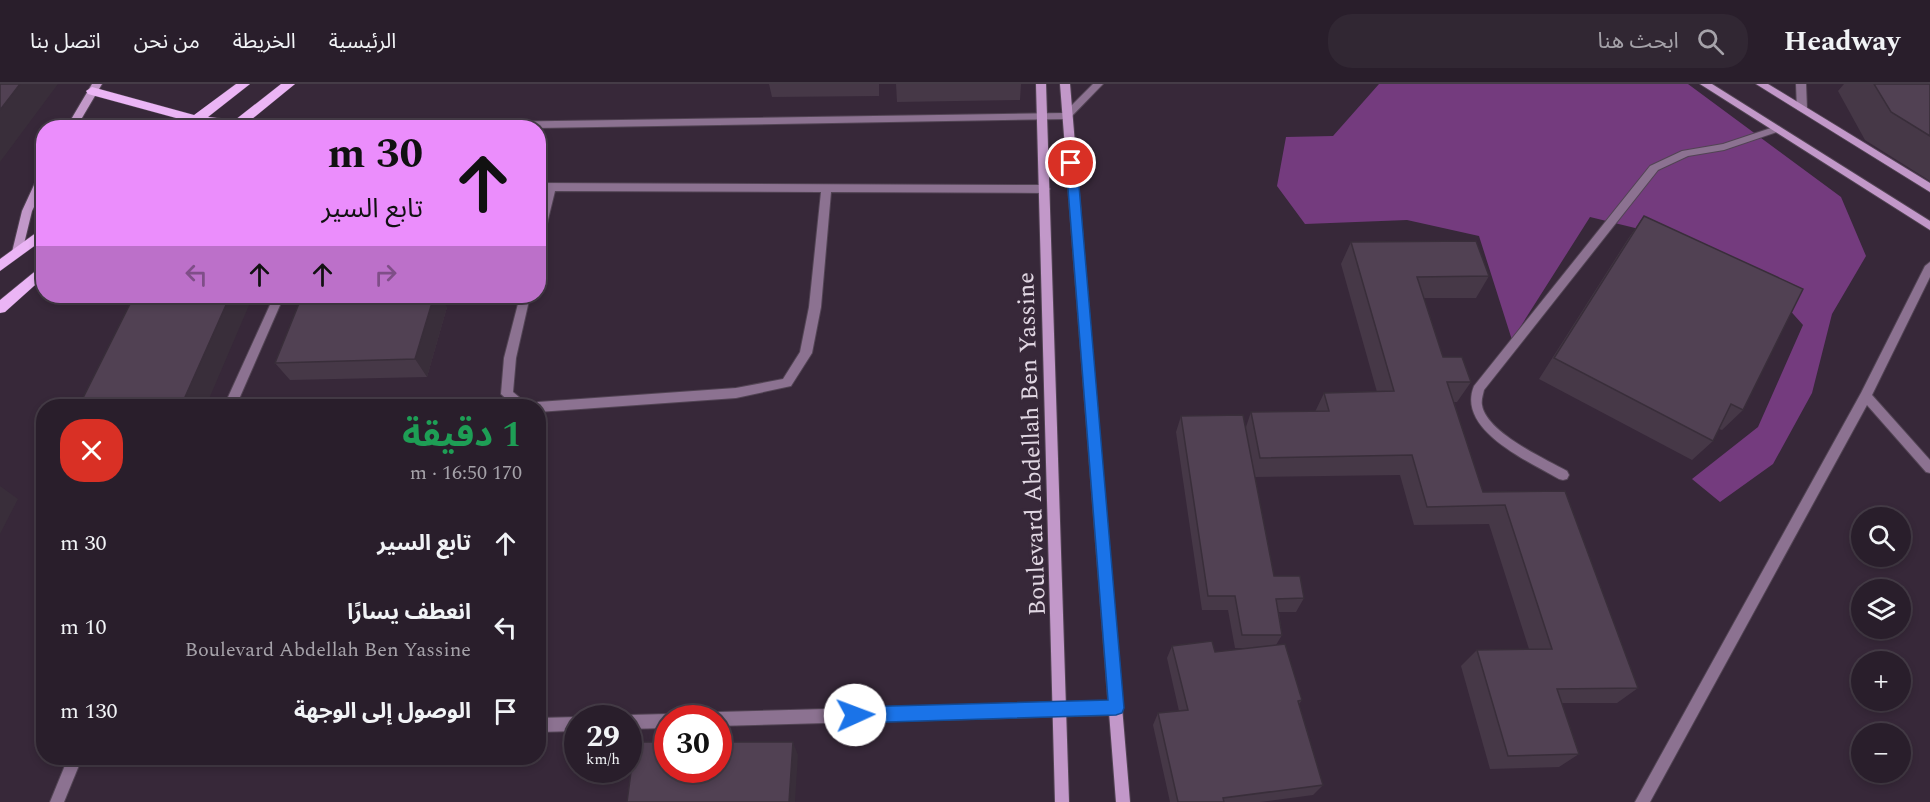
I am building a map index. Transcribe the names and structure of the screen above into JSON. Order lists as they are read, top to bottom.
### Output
{
  "streets": {
    "street": ["Boulevard Abdellah Ben Yassine"]
  },
  "page": {
    "header": "Headway",
    "search": "ابحث هنا",
    "nav": [
      "الرئيسية",
      "الخريطة",
      "من نحن",
      "اتصل بنا"
    ],
    "turn": ["30 m", "تابع السير"],
    "heading": ["1 دقيقة", "170 m · 16:50"],
    "list": [
      {
        "name": "تابع السير",
        "value": "30 m"
      },
      {
        "name": "انعطف يسارًا",
        "note": "Boulevard Abdellah Ben Yassine",
        "value": "10 m"
      },
      {
        "name": "الوصول إلى الوجهة",
        "value": "130 m"
      }
    ],
    "map_buttons": ["+", "−"],
    "speed": "29 km/h",
    "limit": "30"
  }
}
